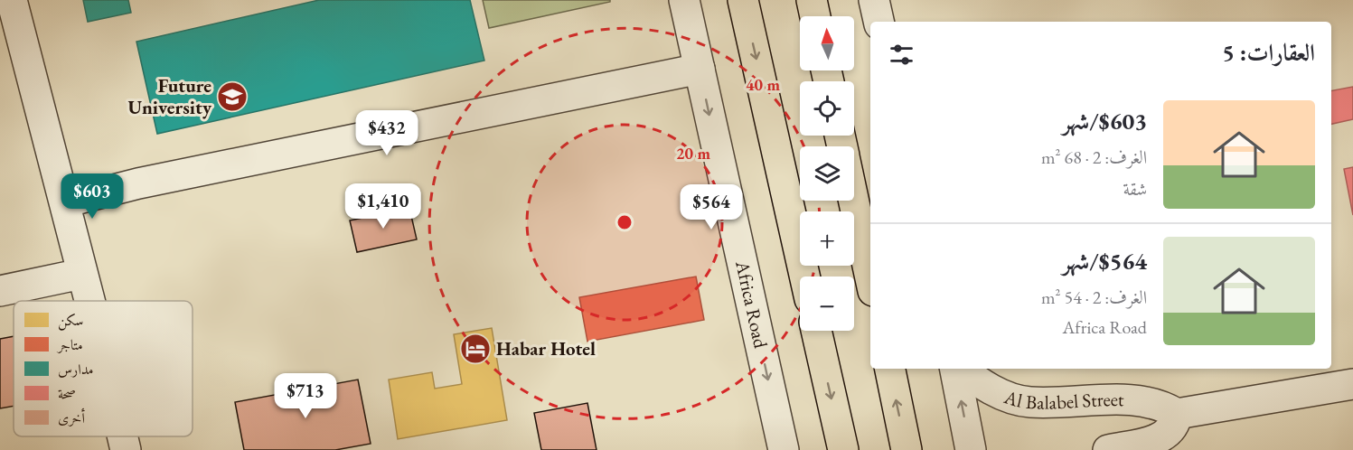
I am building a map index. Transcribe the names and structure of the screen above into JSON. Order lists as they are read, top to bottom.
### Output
{
  "streets": {
    "street": ["Africa Road", "Al Balabel Street"]
  },
  "one_way": ["Africa Road"],
  "places": {
    "school or university": ["Future University"],
    "hotel": ["Habar Hotel"]
  },
  "legend": [
    "سكن",
    "متاجر",
    "مدارس",
    "صحة",
    "أخرى"
  ],
  "north": "top",
  "page": {
    "map_buttons": ["+", "−"],
    "heading": "العقارات: 5",
    "list": [
      {
        "name": "$603/شهر",
        "note": "الغرف: 2 · 68 m² · شقة"
      },
      {
        "name": "$564/شهر",
        "note": "الغرف: 2 · 54 m² · Africa Road"
      }
    ],
    "price": [
      "$432",
      "$603",
      "$1,410",
      "$564",
      "$713"
    ]
  },
  "rings": ["40 m", "20 m"]
}
